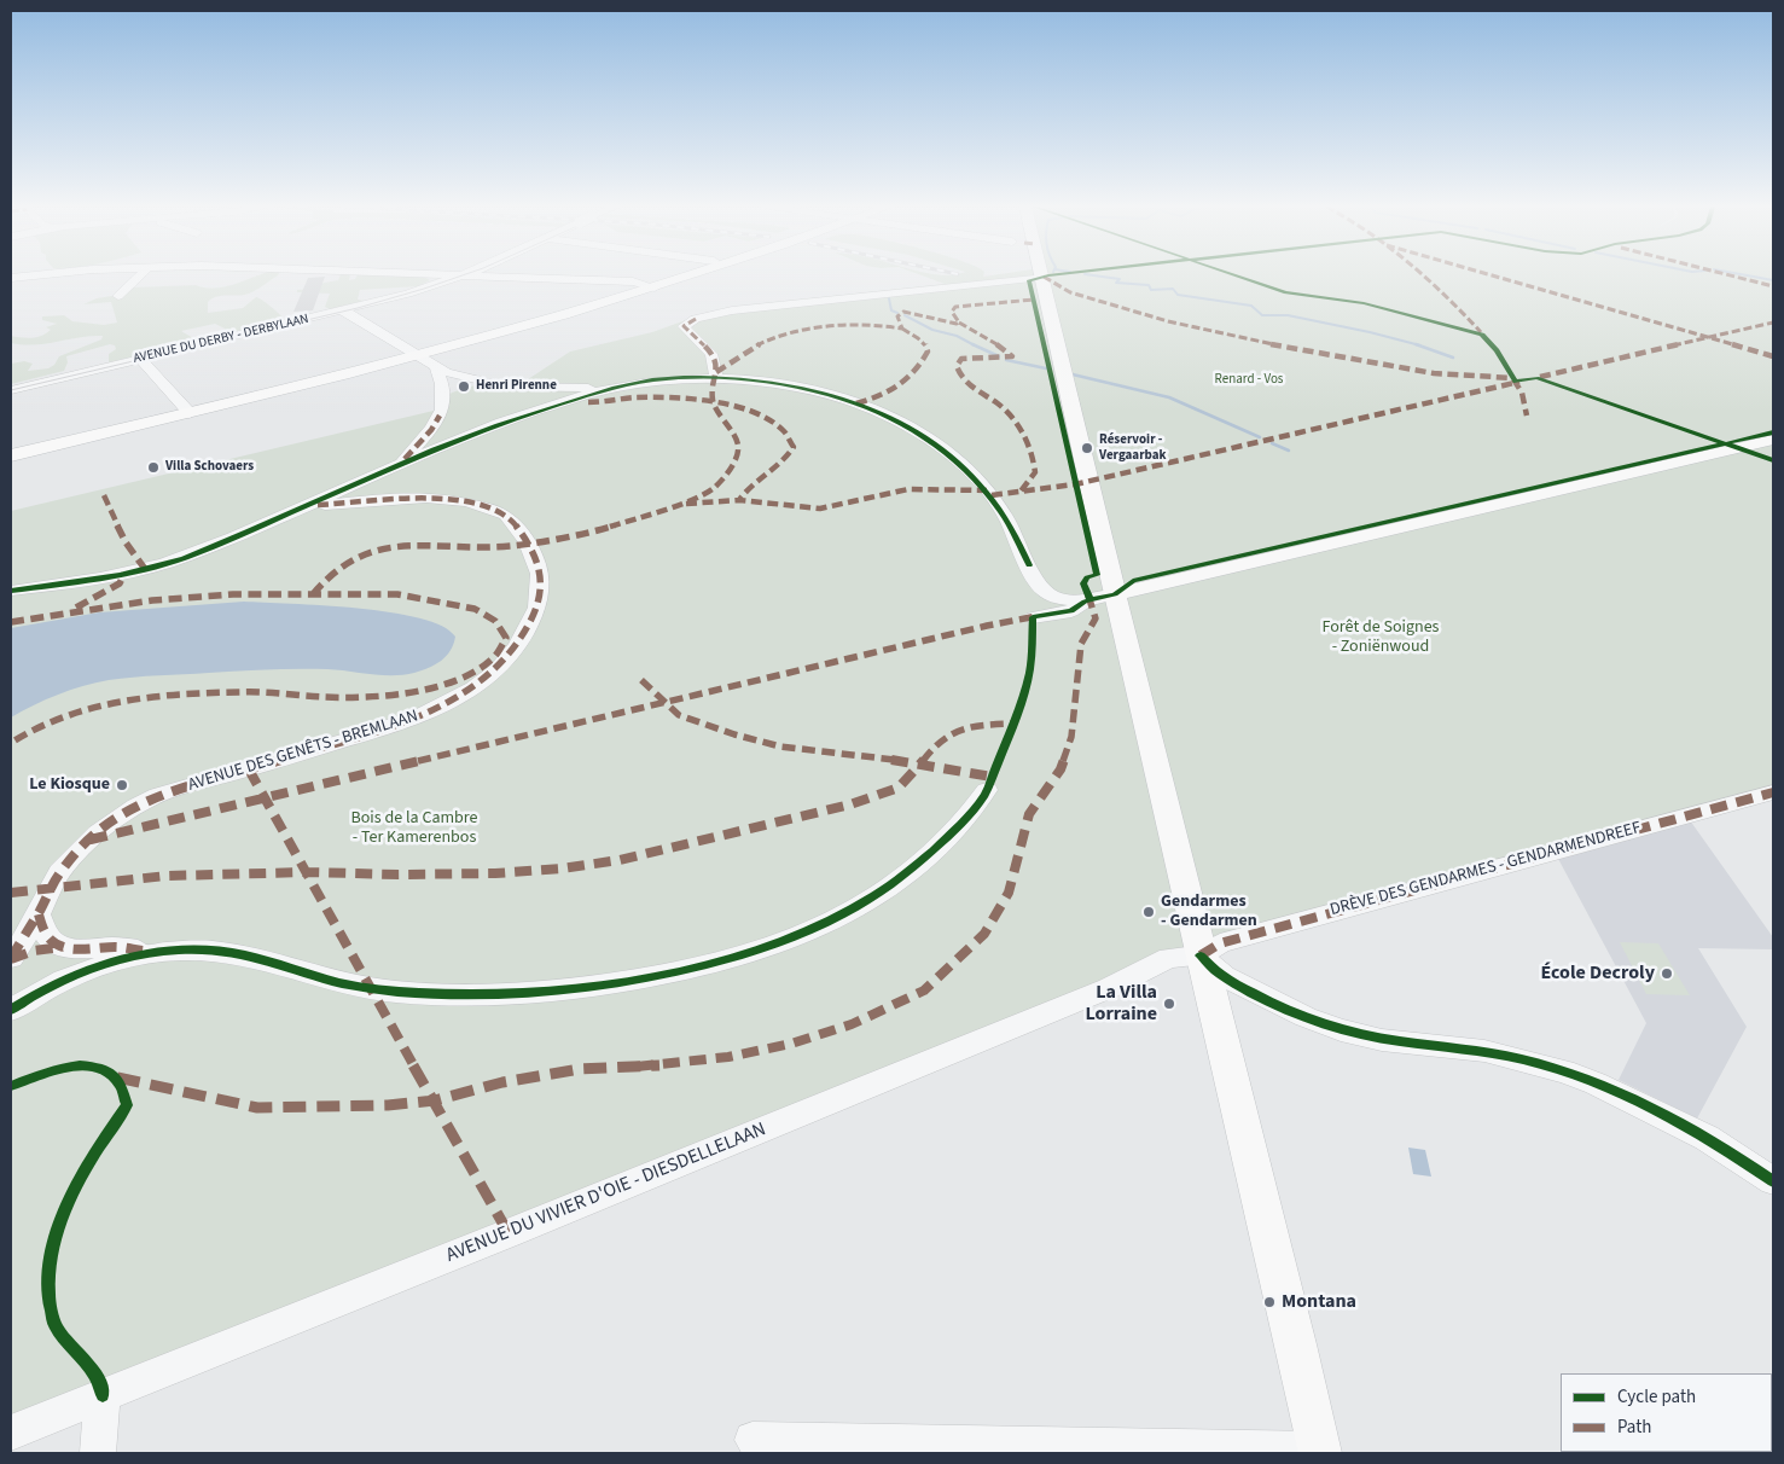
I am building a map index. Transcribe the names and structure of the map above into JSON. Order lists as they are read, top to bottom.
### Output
{
  "streets": {
    "street": [
      "AVENUE DU DERBY - DERBYLAAN",
      "AVENUE DES GENÊTS - BREMLAAN",
      "DRÈVE DES GENDARMES - GENDARMENDREEF",
      "AVENUE DU VIVIER D'OIE - DIESDELLELAAN"
    ]
  },
  "crossings": [
    ["DRÈVE DES GENDARMES - GENDARMENDREEF", "AVENUE DU VIVIER D'OIE - DIESDELLELAAN"]
  ],
  "parks": ["Renard - Vos", "Forêt de Soignes - Zoniënwoud", "Bois de la Cambre - Ter Kamerenbos"],
  "places": [
    "Henri Pirenne",
    "Réservoir - Vergaarbak",
    "Villa Schovaers",
    "Le Kiosque",
    "Gendarmes - Gendarmen",
    "École Decroly",
    "La Villa Lorraine",
    "Montana"
  ],
  "legend": ["Cycle path", "Path"]
}
